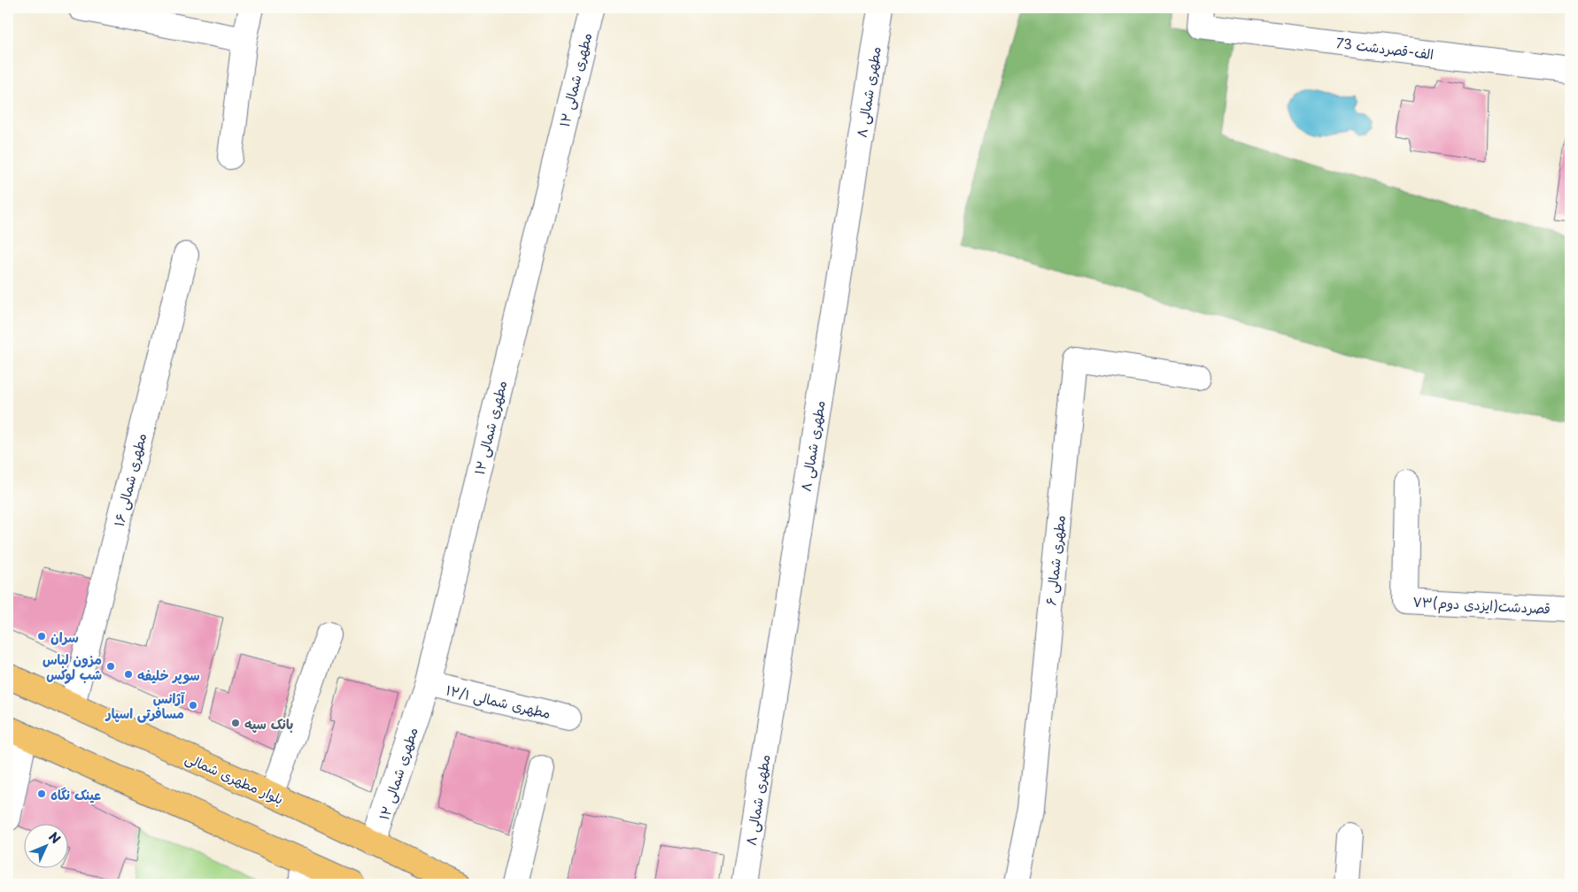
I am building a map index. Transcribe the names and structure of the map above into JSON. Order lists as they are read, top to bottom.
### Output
{
  "streets": {
    "main road": ["بلوار مطهرى شمالى"],
    "street": [
      "73 الف-قصردشت",
      "۱۲ مطهری شمالی",
      "۸ مطهری شمالی",
      "۱۶ مطهری شمالی",
      "۶ مطهری شمالی",
      "۷۳قصردشت(ایزدی دوم)",
      "۱۲/۱ مطهری شمالی"
    ]
  },
  "crossings": [
    ["۱۲ مطهری شمالی", "۱۲/۱ مطهری شمالی"],
    ["۱۲ مطهری شمالی", "بلوار مطهرى شمالى"],
    ["۱۶ مطهری شمالی", "بلوار مطهرى شمالى"]
  ],
  "places": [
    "سران",
    "مزون لباس شب لوکس",
    "سوپر خلیفه",
    "آژانس مسافرتی اسپار",
    "بانک سپه",
    "عینک نگاه"
  ],
  "north": "top right"
}
